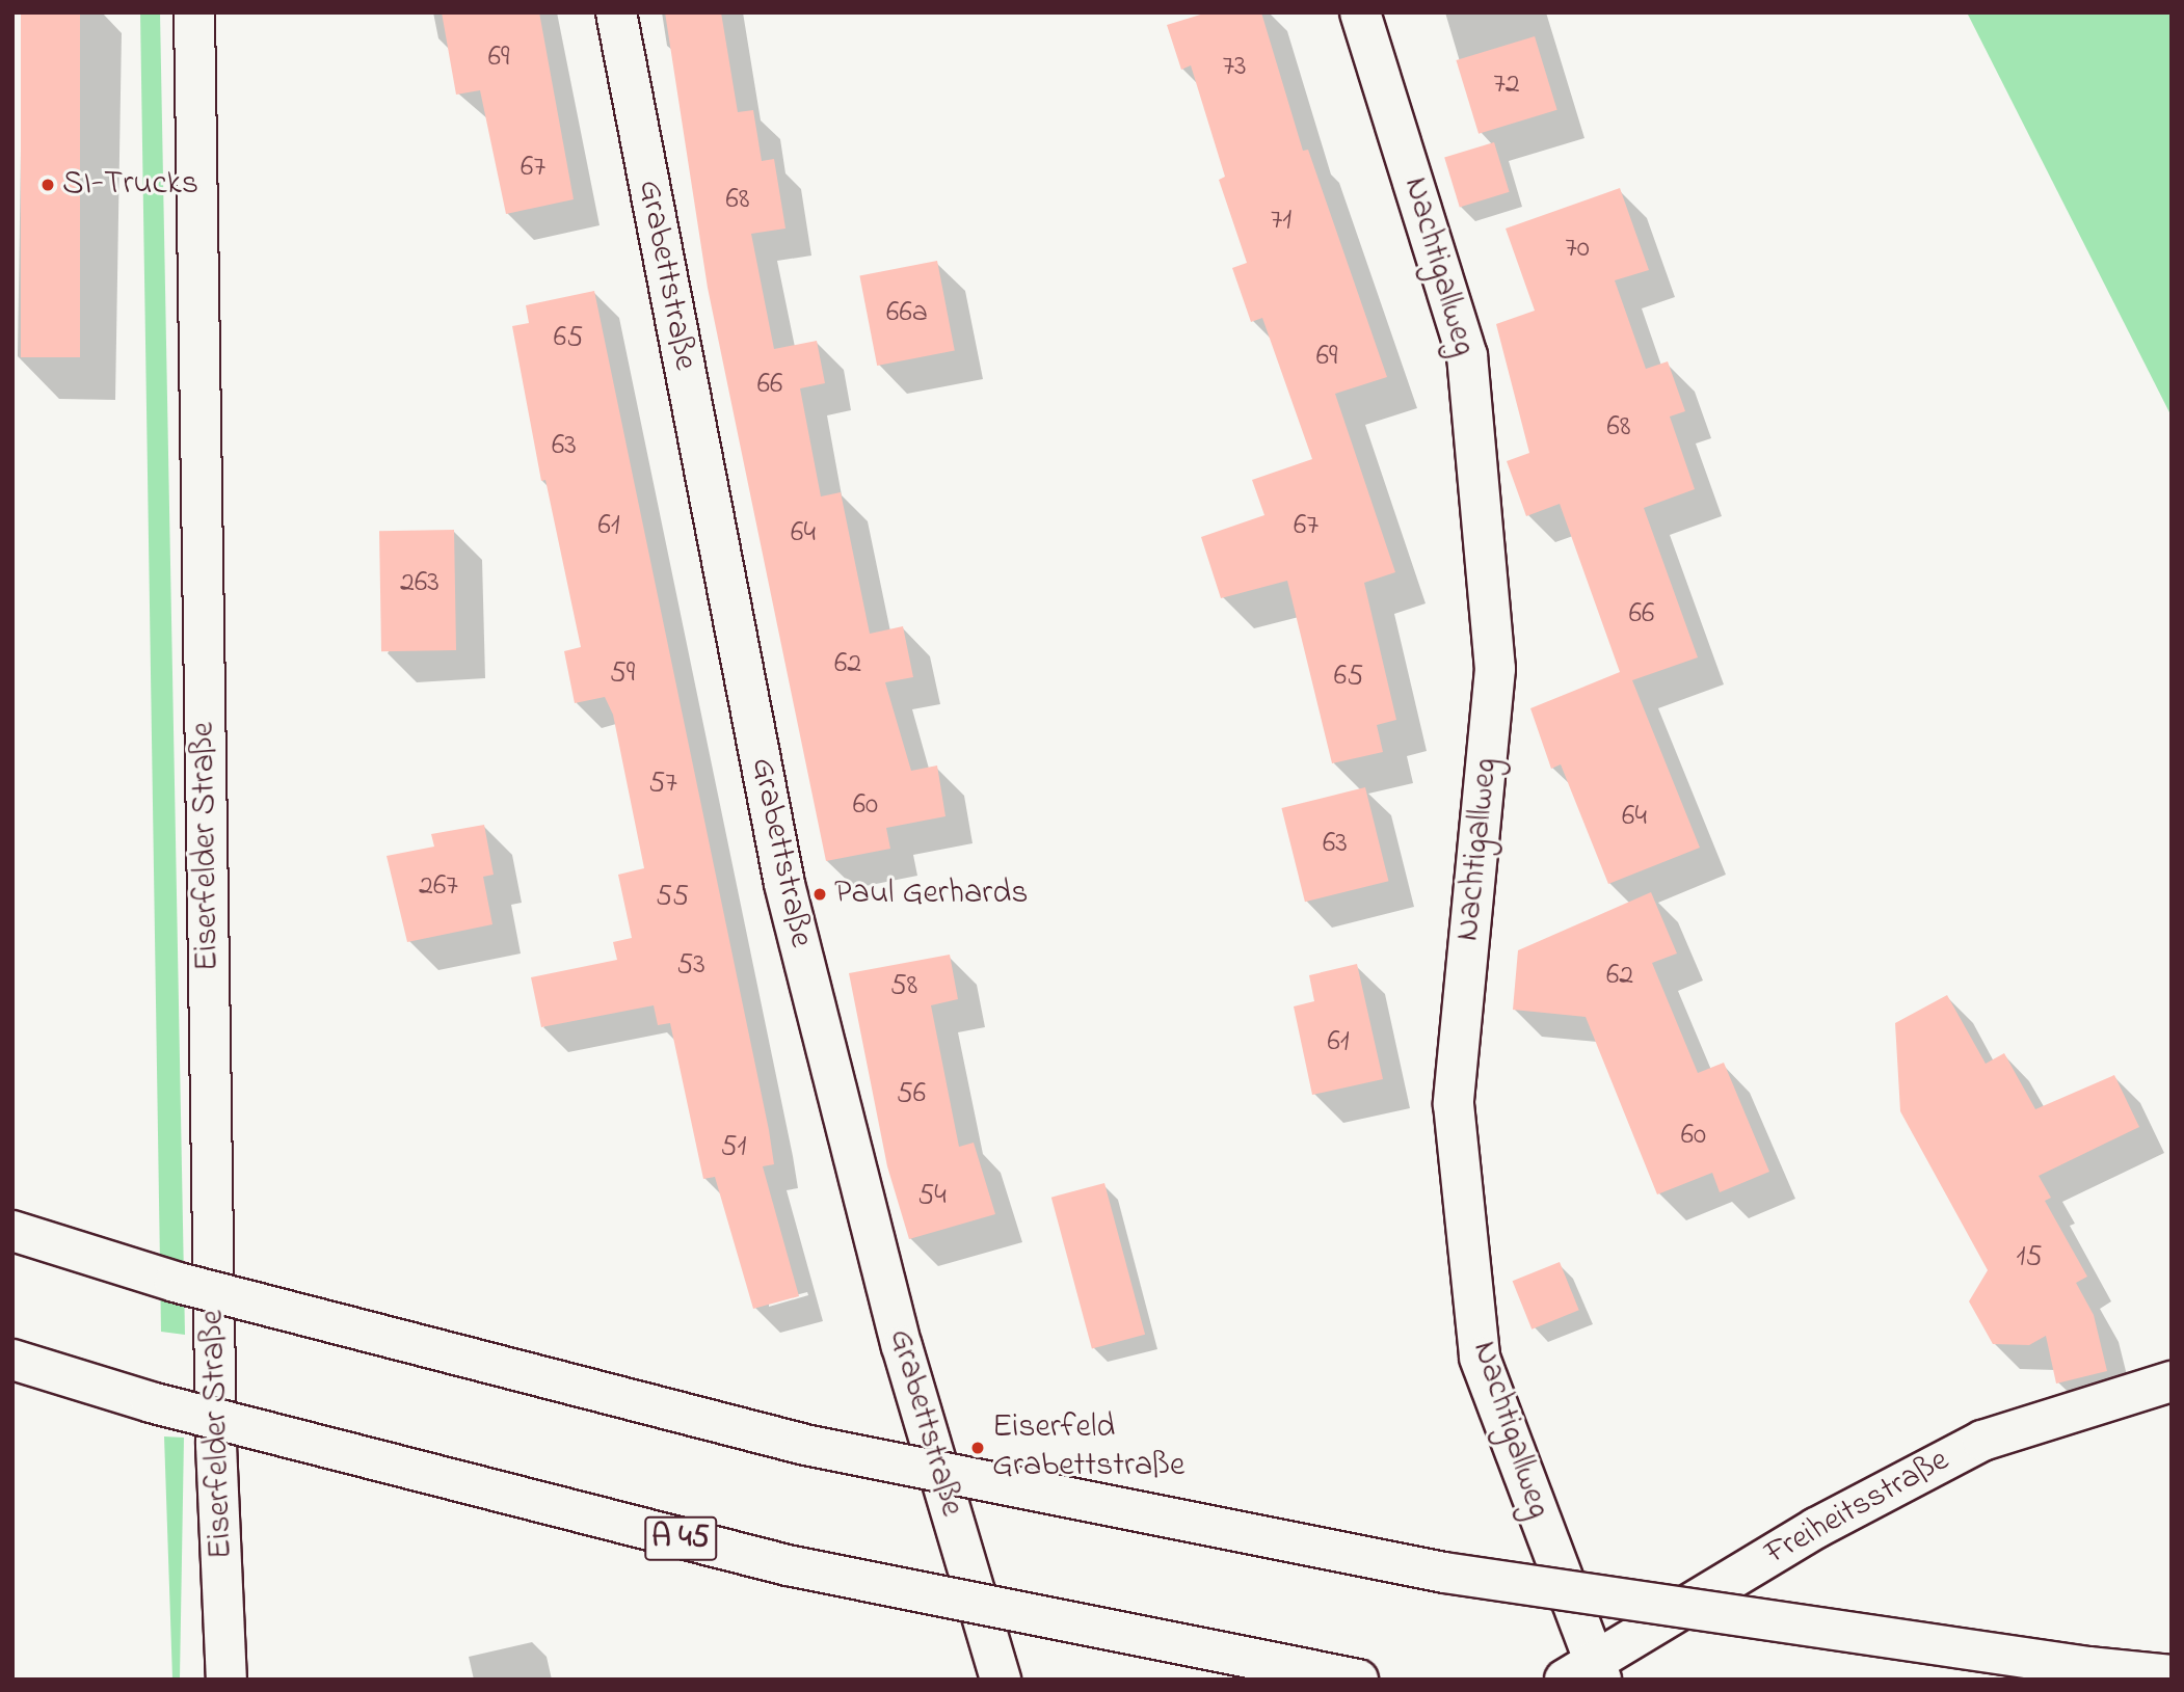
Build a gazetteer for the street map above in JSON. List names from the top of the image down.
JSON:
{
  "streets": {
    "main road": [
      "Nachtigallweg",
      "Grabettstraße",
      "Eiserfelder Straße",
      "Freiheitsstraße",
      "A 45"
    ]
  },
  "crossings": [
    ["Nachtigallweg", "Freiheitsstraße"]
  ],
  "places": ["SI-Trucks", "Paul Gerhards", "Eiserfeld Grabettstraße"],
  "house_numbers": [
    "69",
    "73",
    "72",
    "67",
    "68",
    "71",
    "70",
    "66a",
    "65",
    "69",
    "66",
    "68",
    "63",
    "61",
    "67",
    "64",
    "263",
    "66",
    "62",
    "59",
    "65",
    "57",
    "60",
    "64",
    "63",
    "267",
    "55",
    "53",
    "62",
    "58",
    "61",
    "56",
    "60",
    "51",
    "54",
    "15"
  ]
}
